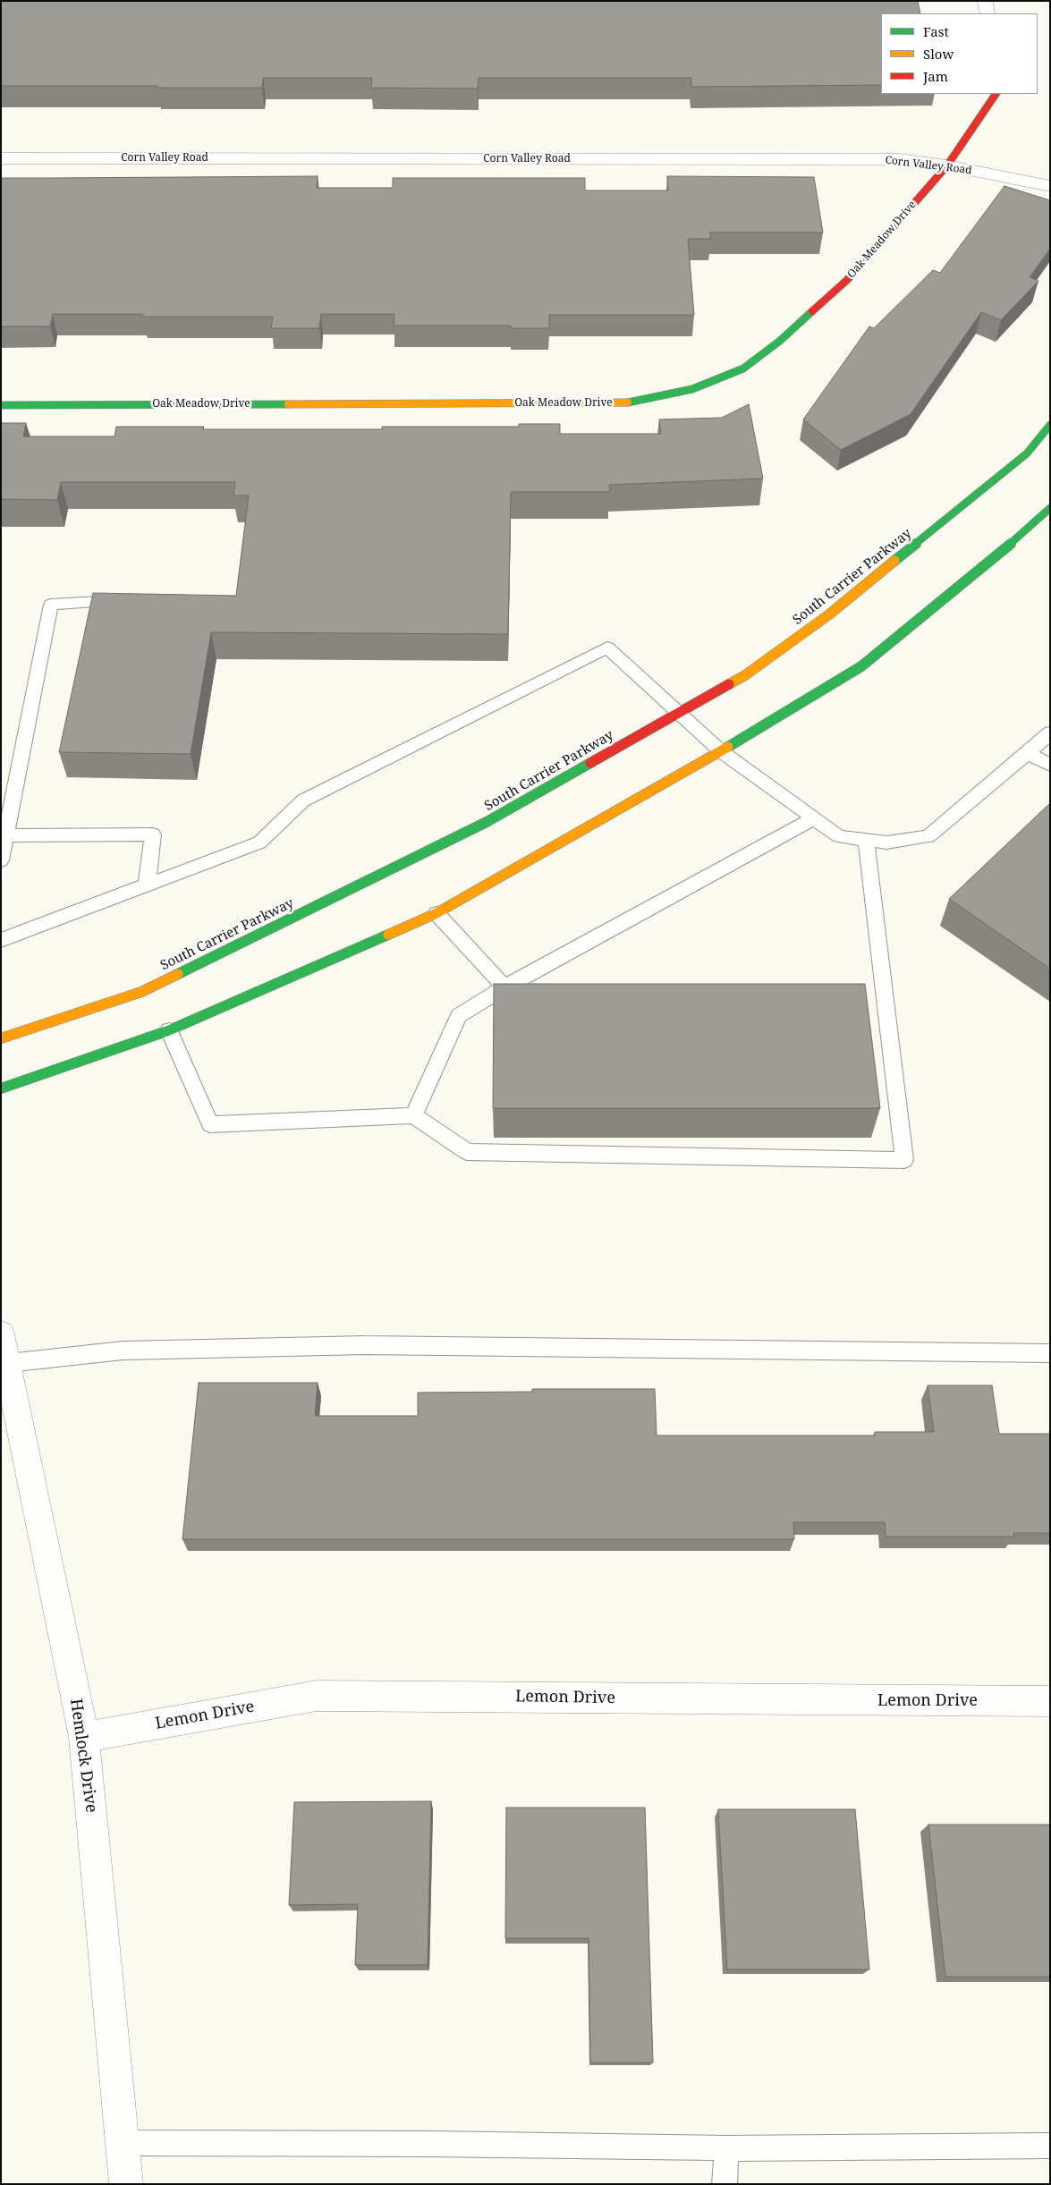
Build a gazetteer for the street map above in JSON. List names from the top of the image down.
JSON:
{
  "streets": {
    "main road": ["Oak Meadow Drive", "South Carrier Parkway"],
    "street": ["Corn Valley Road", "Lemon Drive", "Hemlock Drive"]
  },
  "crossings": [
    ["Corn Valley Road", "Oak Meadow Drive"],
    ["Lemon Drive", "Hemlock Drive"]
  ],
  "legend": ["Fast", "Slow", "Jam"]
}
